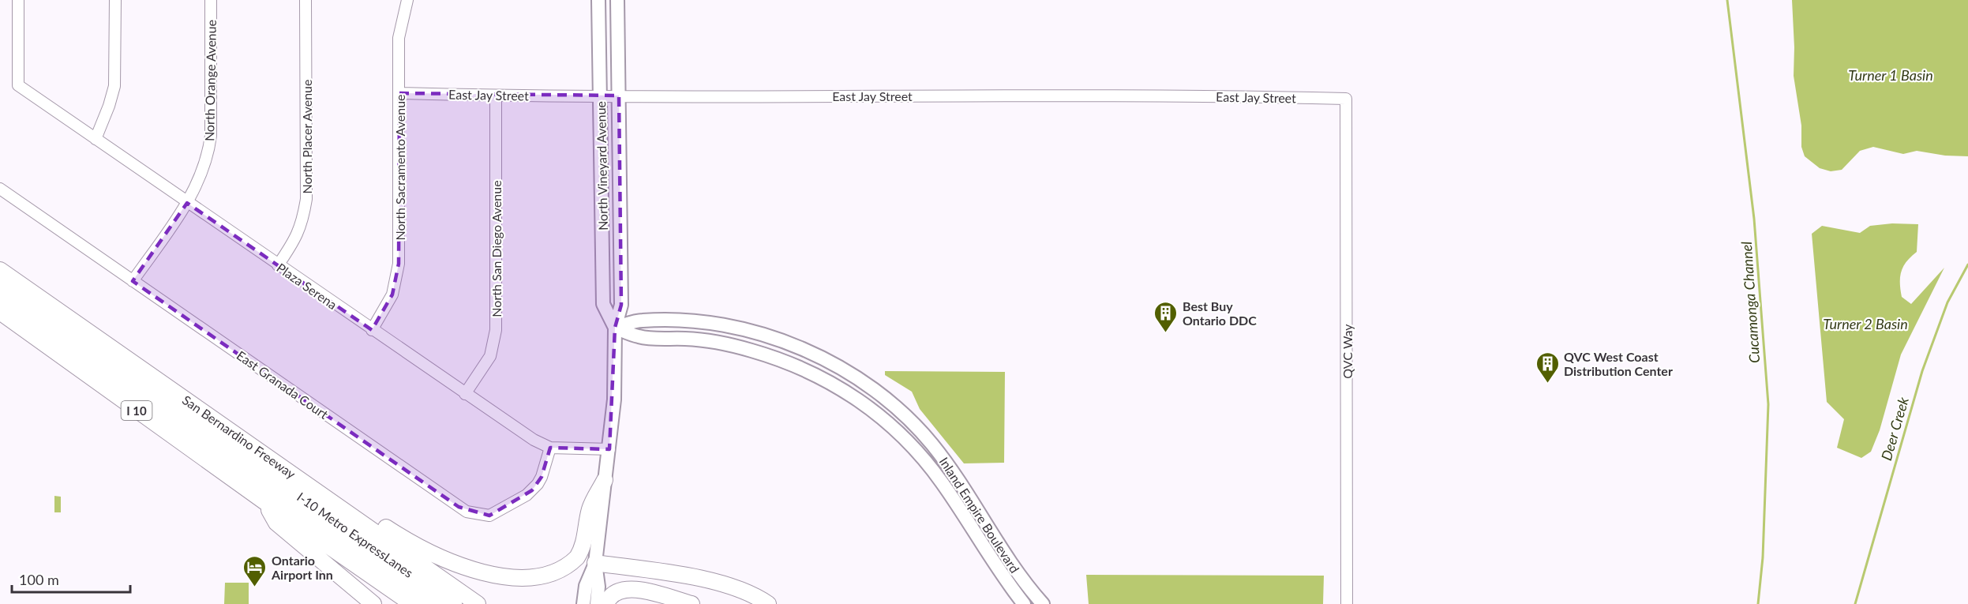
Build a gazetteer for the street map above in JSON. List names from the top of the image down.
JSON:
{
  "streets": {
    "highway": ["I 10", "San Bernardino Freeway", "I-10 Metro ExpressLanes"],
    "main road": ["North Vineyard Avenue", "Inland Empire Boulevard"],
    "street": [
      "North Orange Avenue",
      "East Jay Street",
      "North Placer Avenue",
      "North Sacramento Avenue",
      "North San Diego Avenue",
      "Plaza Serena",
      "QVC Way",
      "East Granada Court"
    ]
  },
  "crossings": [
    ["North Orange Avenue", "Plaza Serena"],
    ["North Orange Avenue", "East Granada Court"],
    ["East Jay Street", "North Vineyard Avenue"],
    ["East Jay Street", "North Sacramento Avenue"],
    ["East Jay Street", "North San Diego Avenue"],
    ["East Jay Street", "QVC Way"],
    ["North Placer Avenue", "Plaza Serena"],
    ["North Vineyard Avenue", "Plaza Serena"],
    ["North Vineyard Avenue", "Inland Empire Boulevard"],
    ["North Sacramento Avenue", "Plaza Serena"],
    ["North San Diego Avenue", "Plaza Serena"],
    ["Plaza Serena", "East Granada Court"]
  ],
  "water": [
    "Turner 1 Basin",
    "Cucamonga Channel",
    "Turner 2 Basin",
    "Deer Creek"
  ],
  "places": {
    "building": ["Best Buy Ontario DDC", "QVC West Coast Distribution Center"],
    "hotel": ["Ontario Airport Inn"]
  },
  "scale_bar": "100 m"
}
